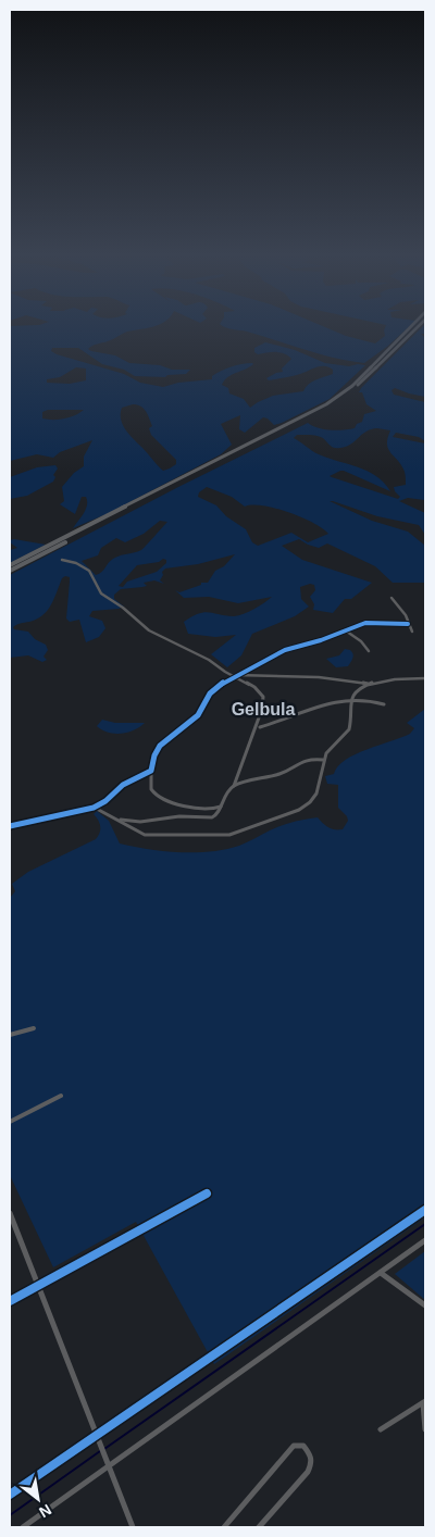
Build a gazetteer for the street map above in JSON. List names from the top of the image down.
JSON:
{
  "districts": ["Gelbula"],
  "north": "bottom right"
}
